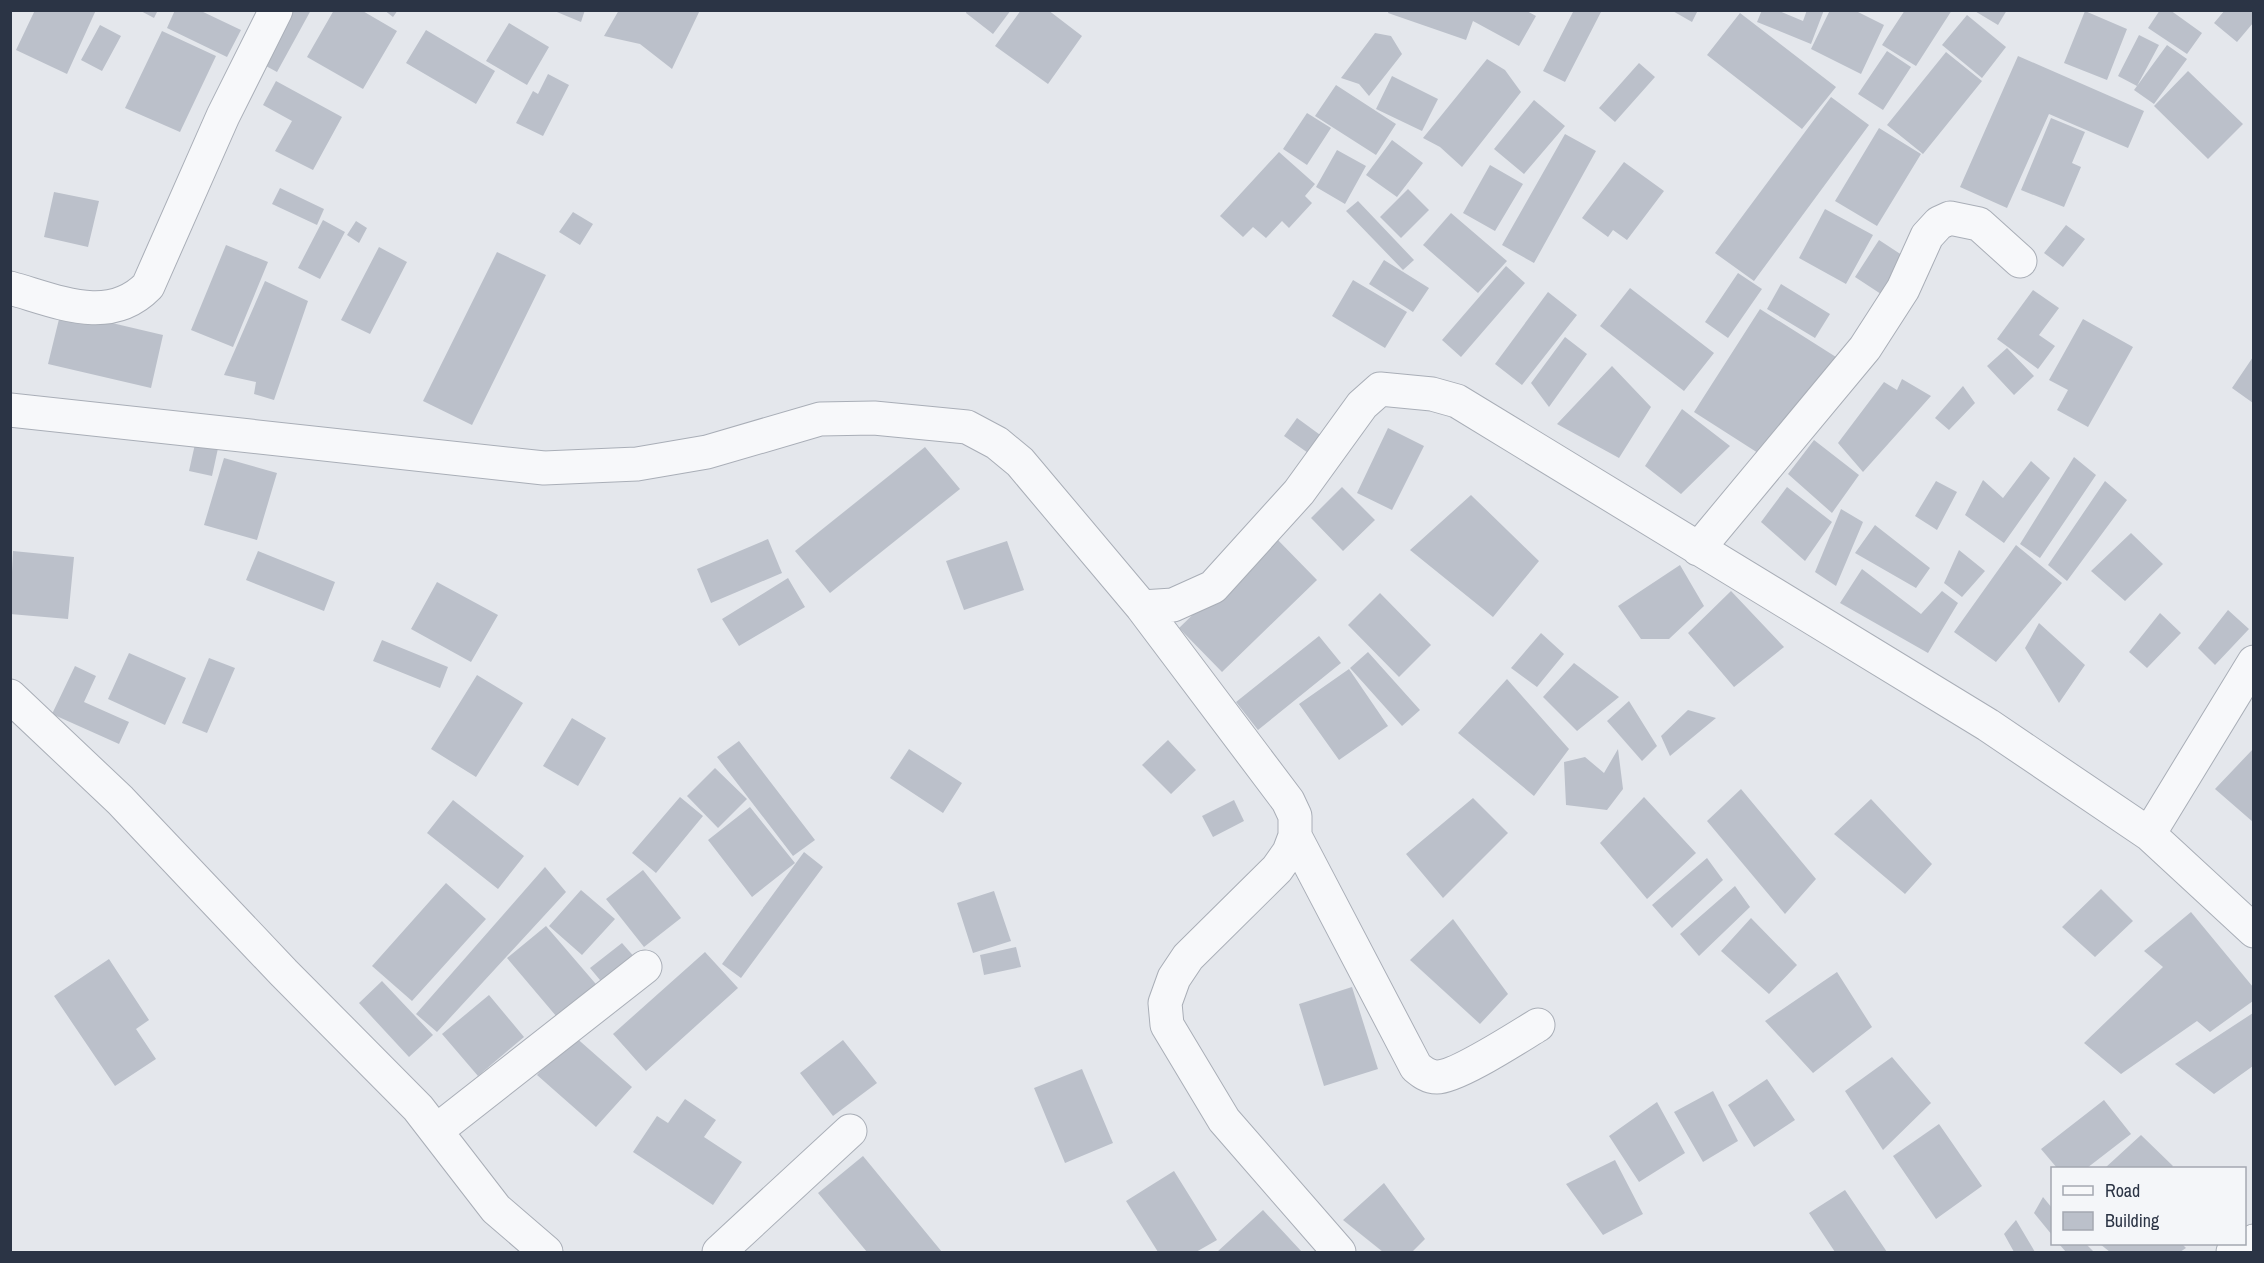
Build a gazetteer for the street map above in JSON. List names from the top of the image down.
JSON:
{
  "legend": ["Road", "Building"]
}
